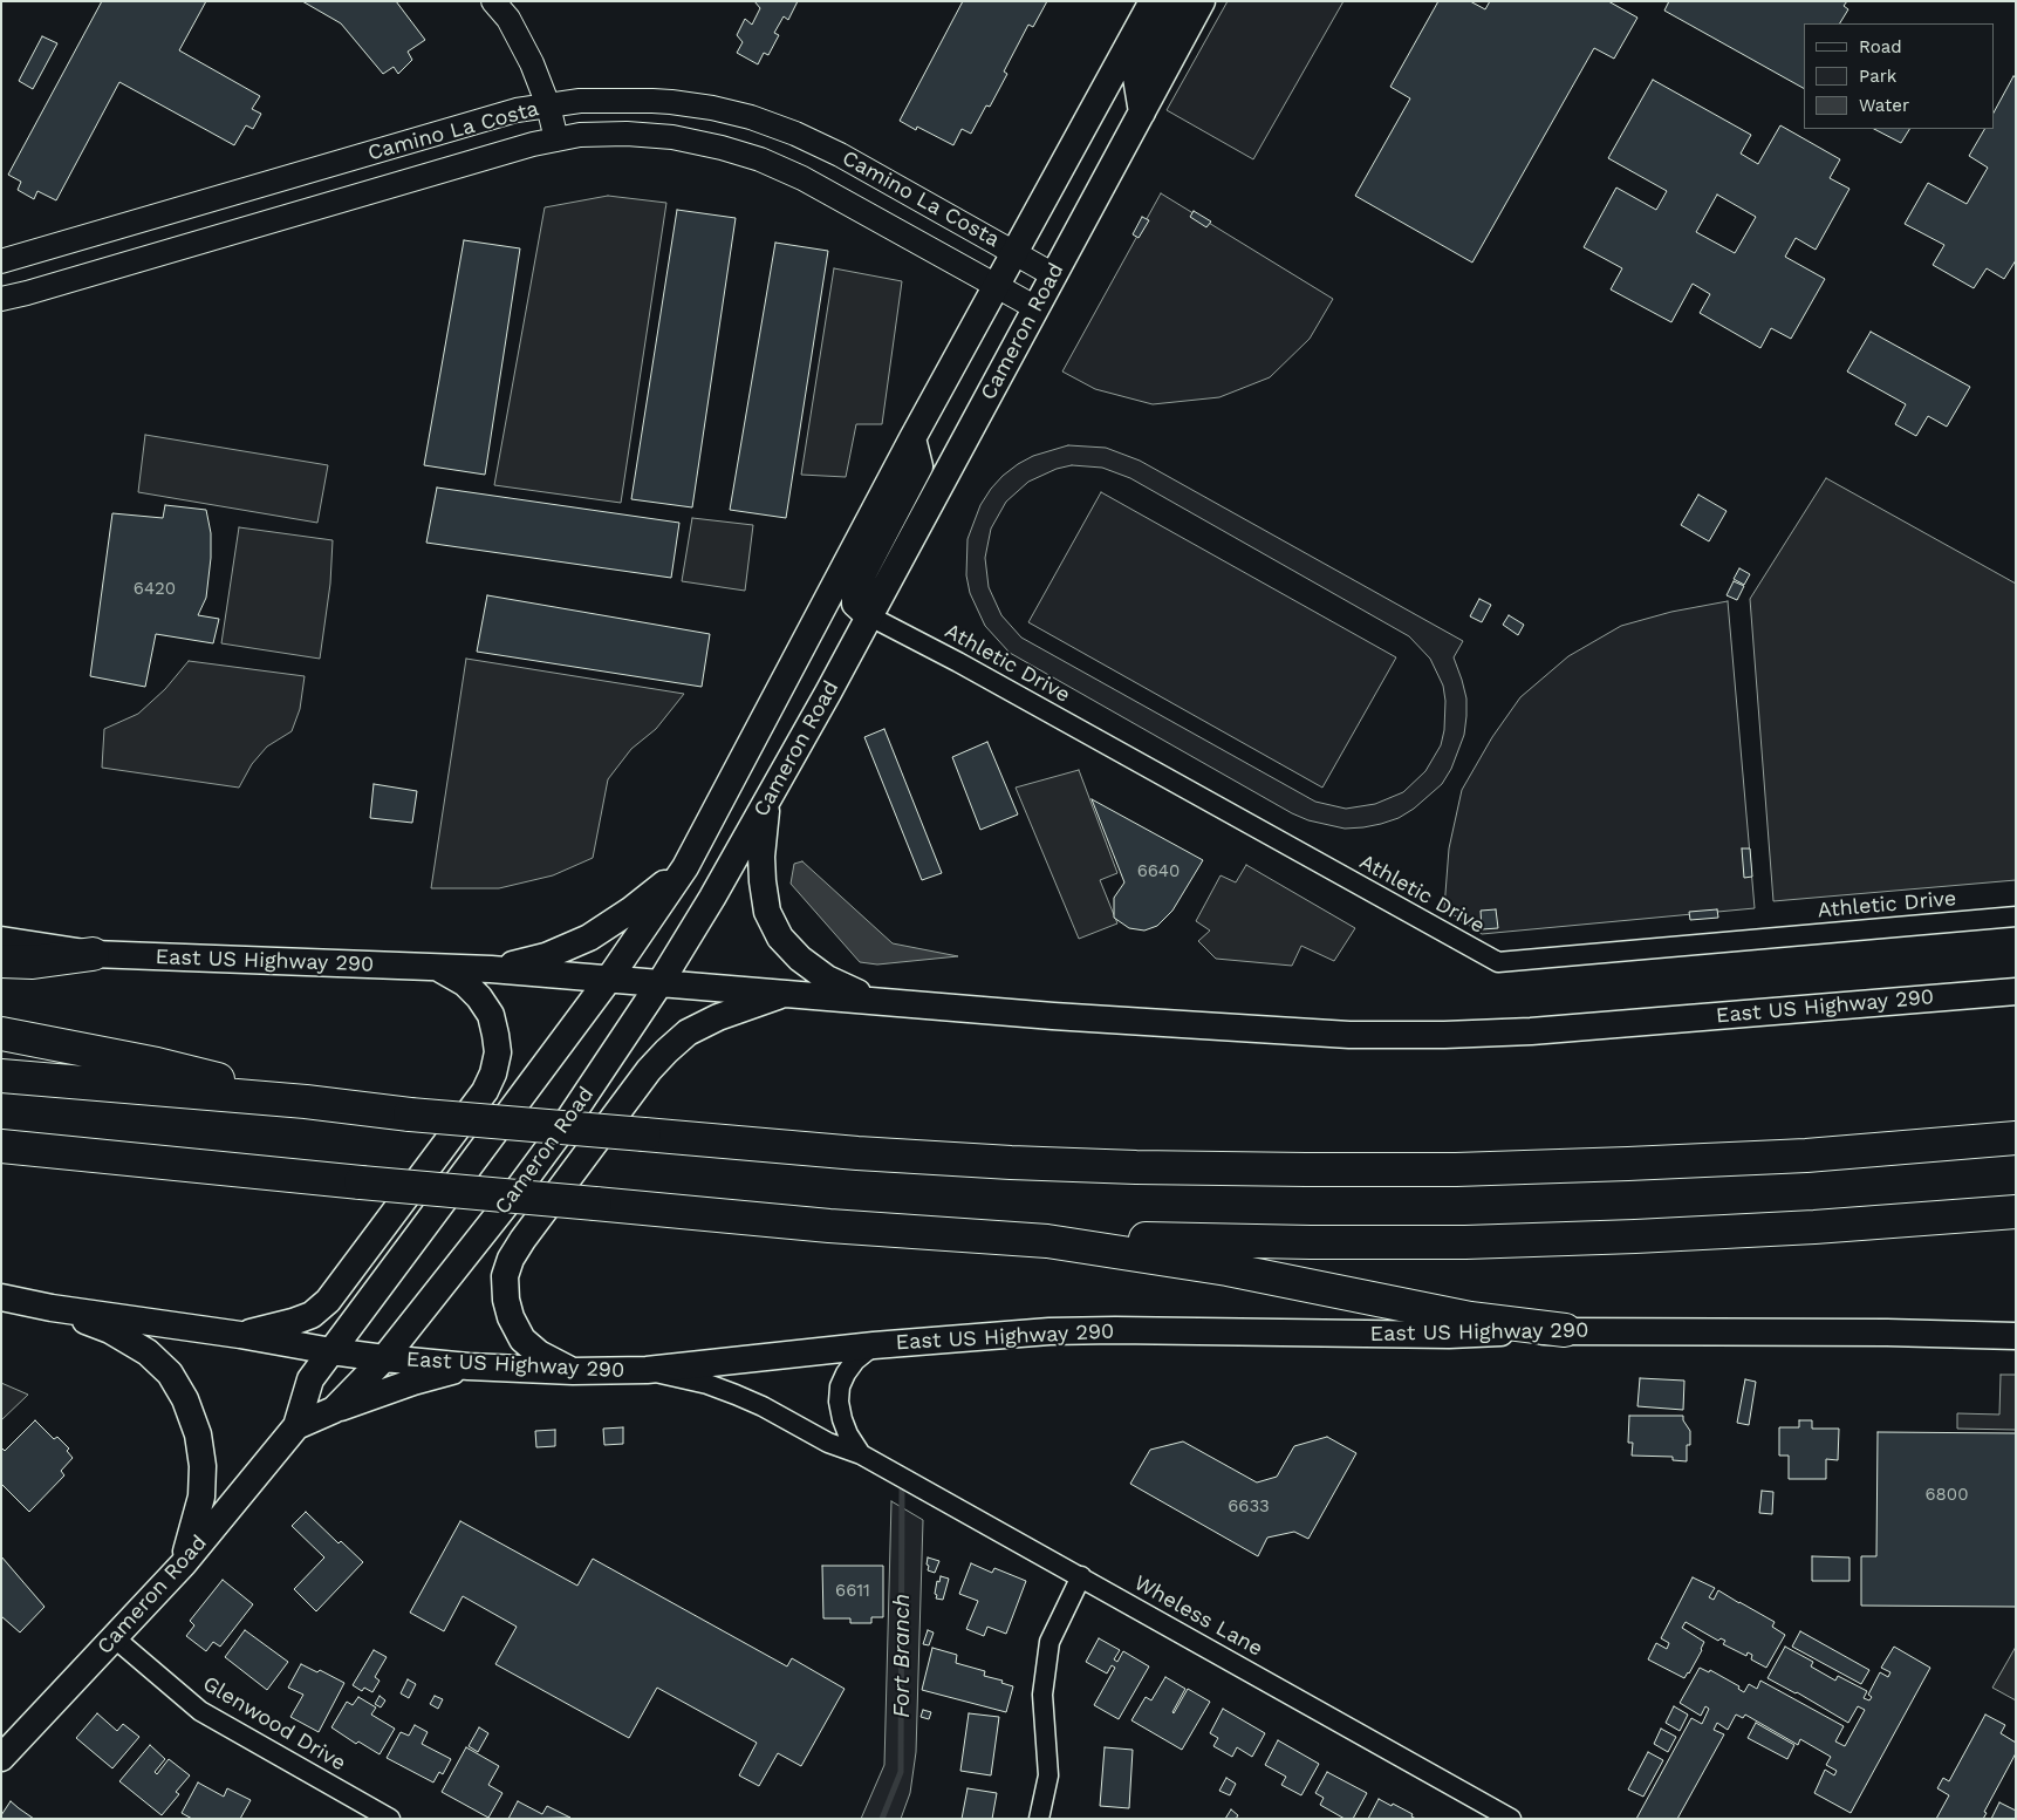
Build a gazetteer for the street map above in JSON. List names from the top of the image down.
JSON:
{
  "streets": {
    "main road": ["Cameron Road", "East US Highway 290"],
    "street": [
      "Camino La Costa",
      "Athletic Drive",
      "Wheless Lane",
      "Glenwood Drive"
    ]
  },
  "crossings": [
    ["Camino La Costa", "Cameron Road"],
    ["Cameron Road", "Athletic Drive"],
    ["Cameron Road", "East US Highway 290"],
    ["Cameron Road", "Glenwood Drive"],
    ["East US Highway 290", "Wheless Lane"]
  ],
  "water": ["Fort Branch"],
  "house_numbers": [
    "6420",
    "6640",
    "6800",
    "6633",
    "6611"
  ],
  "legend": ["Road", "Park", "Water"]
}
